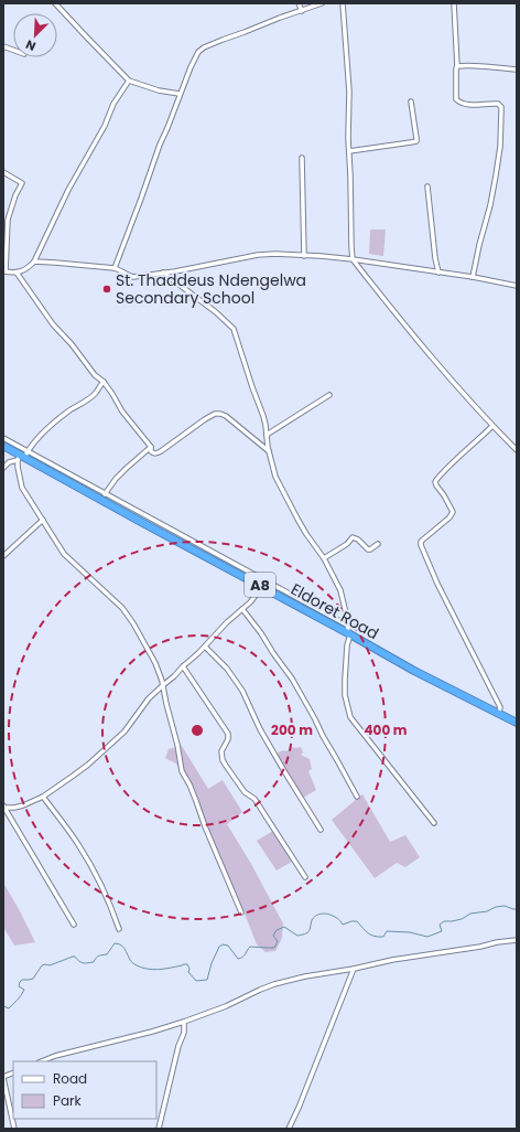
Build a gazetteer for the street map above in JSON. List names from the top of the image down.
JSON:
{
  "streets": {
    "highway": ["A8", "Eldoret Road"]
  },
  "places": ["St. Thaddeus Ndengelwa Secondary School"],
  "legend": ["Road", "Park"],
  "north": "bottom left",
  "rings": ["200 m", "400 m"]
}
